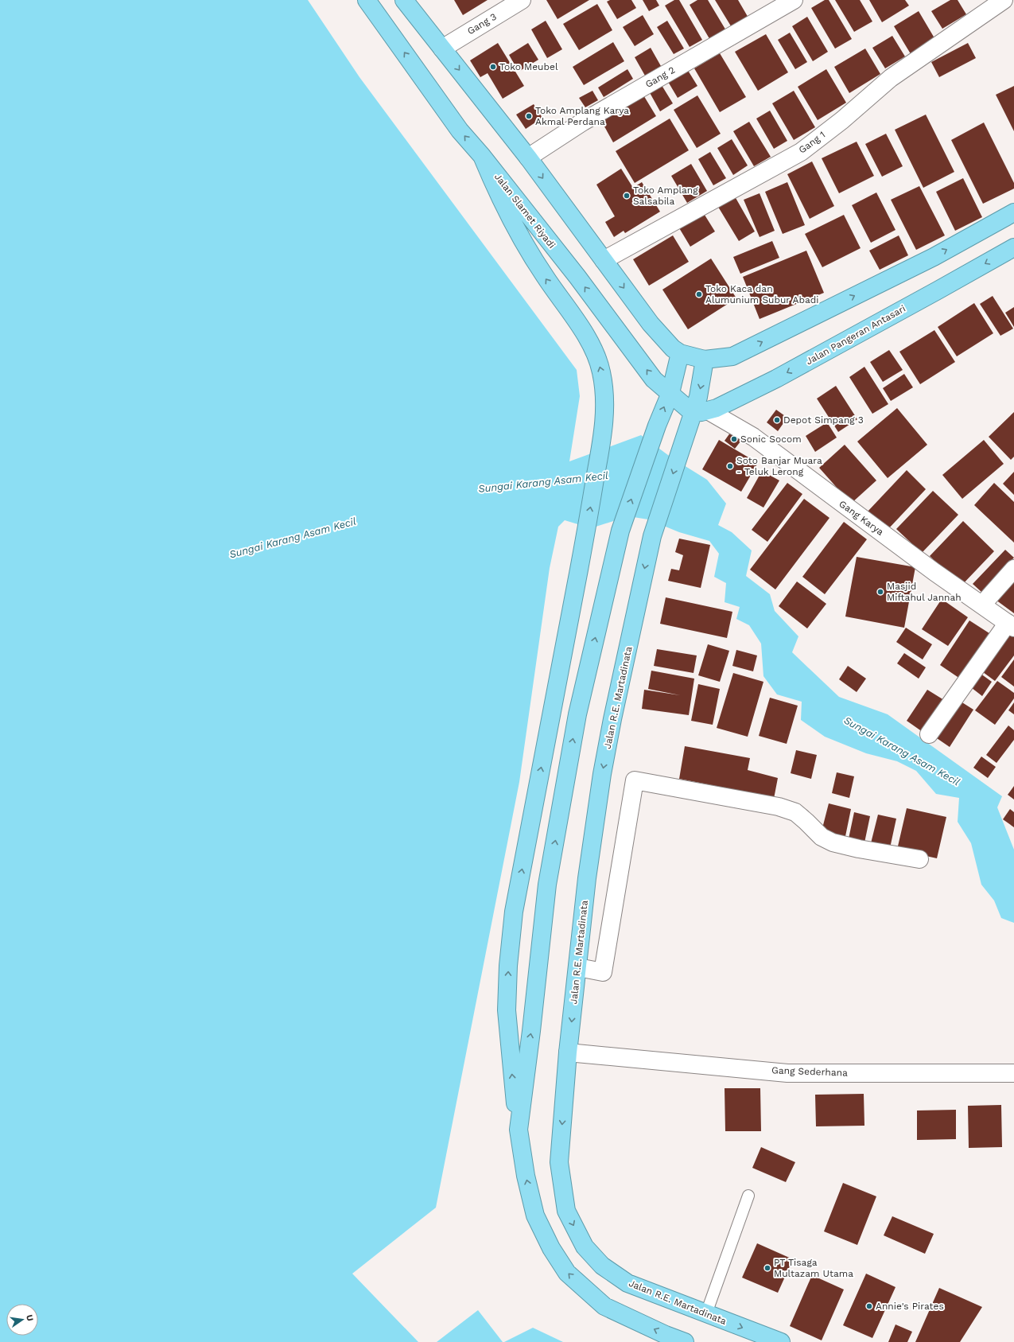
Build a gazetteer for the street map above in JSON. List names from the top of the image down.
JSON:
{
  "streets": {
    "highway": ["Jalan Slamet Riyadi", "Jalan Pangeran Antasari", "Jalan R.E. Martadinata"],
    "street": [
      "Gang 3",
      "Gang 2",
      "Gang 1",
      "Gang Karya",
      "Gang Sederhana"
    ]
  },
  "crossings": [
    ["Jalan Slamet Riyadi", "Jalan Pangeran Antasari"],
    ["Jalan Slamet Riyadi", "Gang Karya"],
    ["Jalan Slamet Riyadi", "Jalan R.E. Martadinata"],
    ["Jalan Pangeran Antasari", "Gang Karya"],
    ["Jalan Pangeran Antasari", "Jalan R.E. Martadinata"],
    ["Gang Karya", "Jalan R.E. Martadinata"],
    ["Jalan R.E. Martadinata", "Gang Sederhana"]
  ],
  "water": ["Sungai Karang Asam Kecil"],
  "places": [
    "Toko Meubel",
    "Toko Amplang Karya Akmal Perdana",
    "Toko Amplang Salsabila",
    "Toko Kaca dan Alumunium Subur Abadi",
    "Depot Simpang 3",
    "Sonic Socom",
    "Soto Banjar Muara - Teluk Lerong",
    "Masjid Miftahul Jannah",
    "PT Tisaga Multazam Utama",
    "Annie's Pirates"
  ],
  "north": "right"
}
